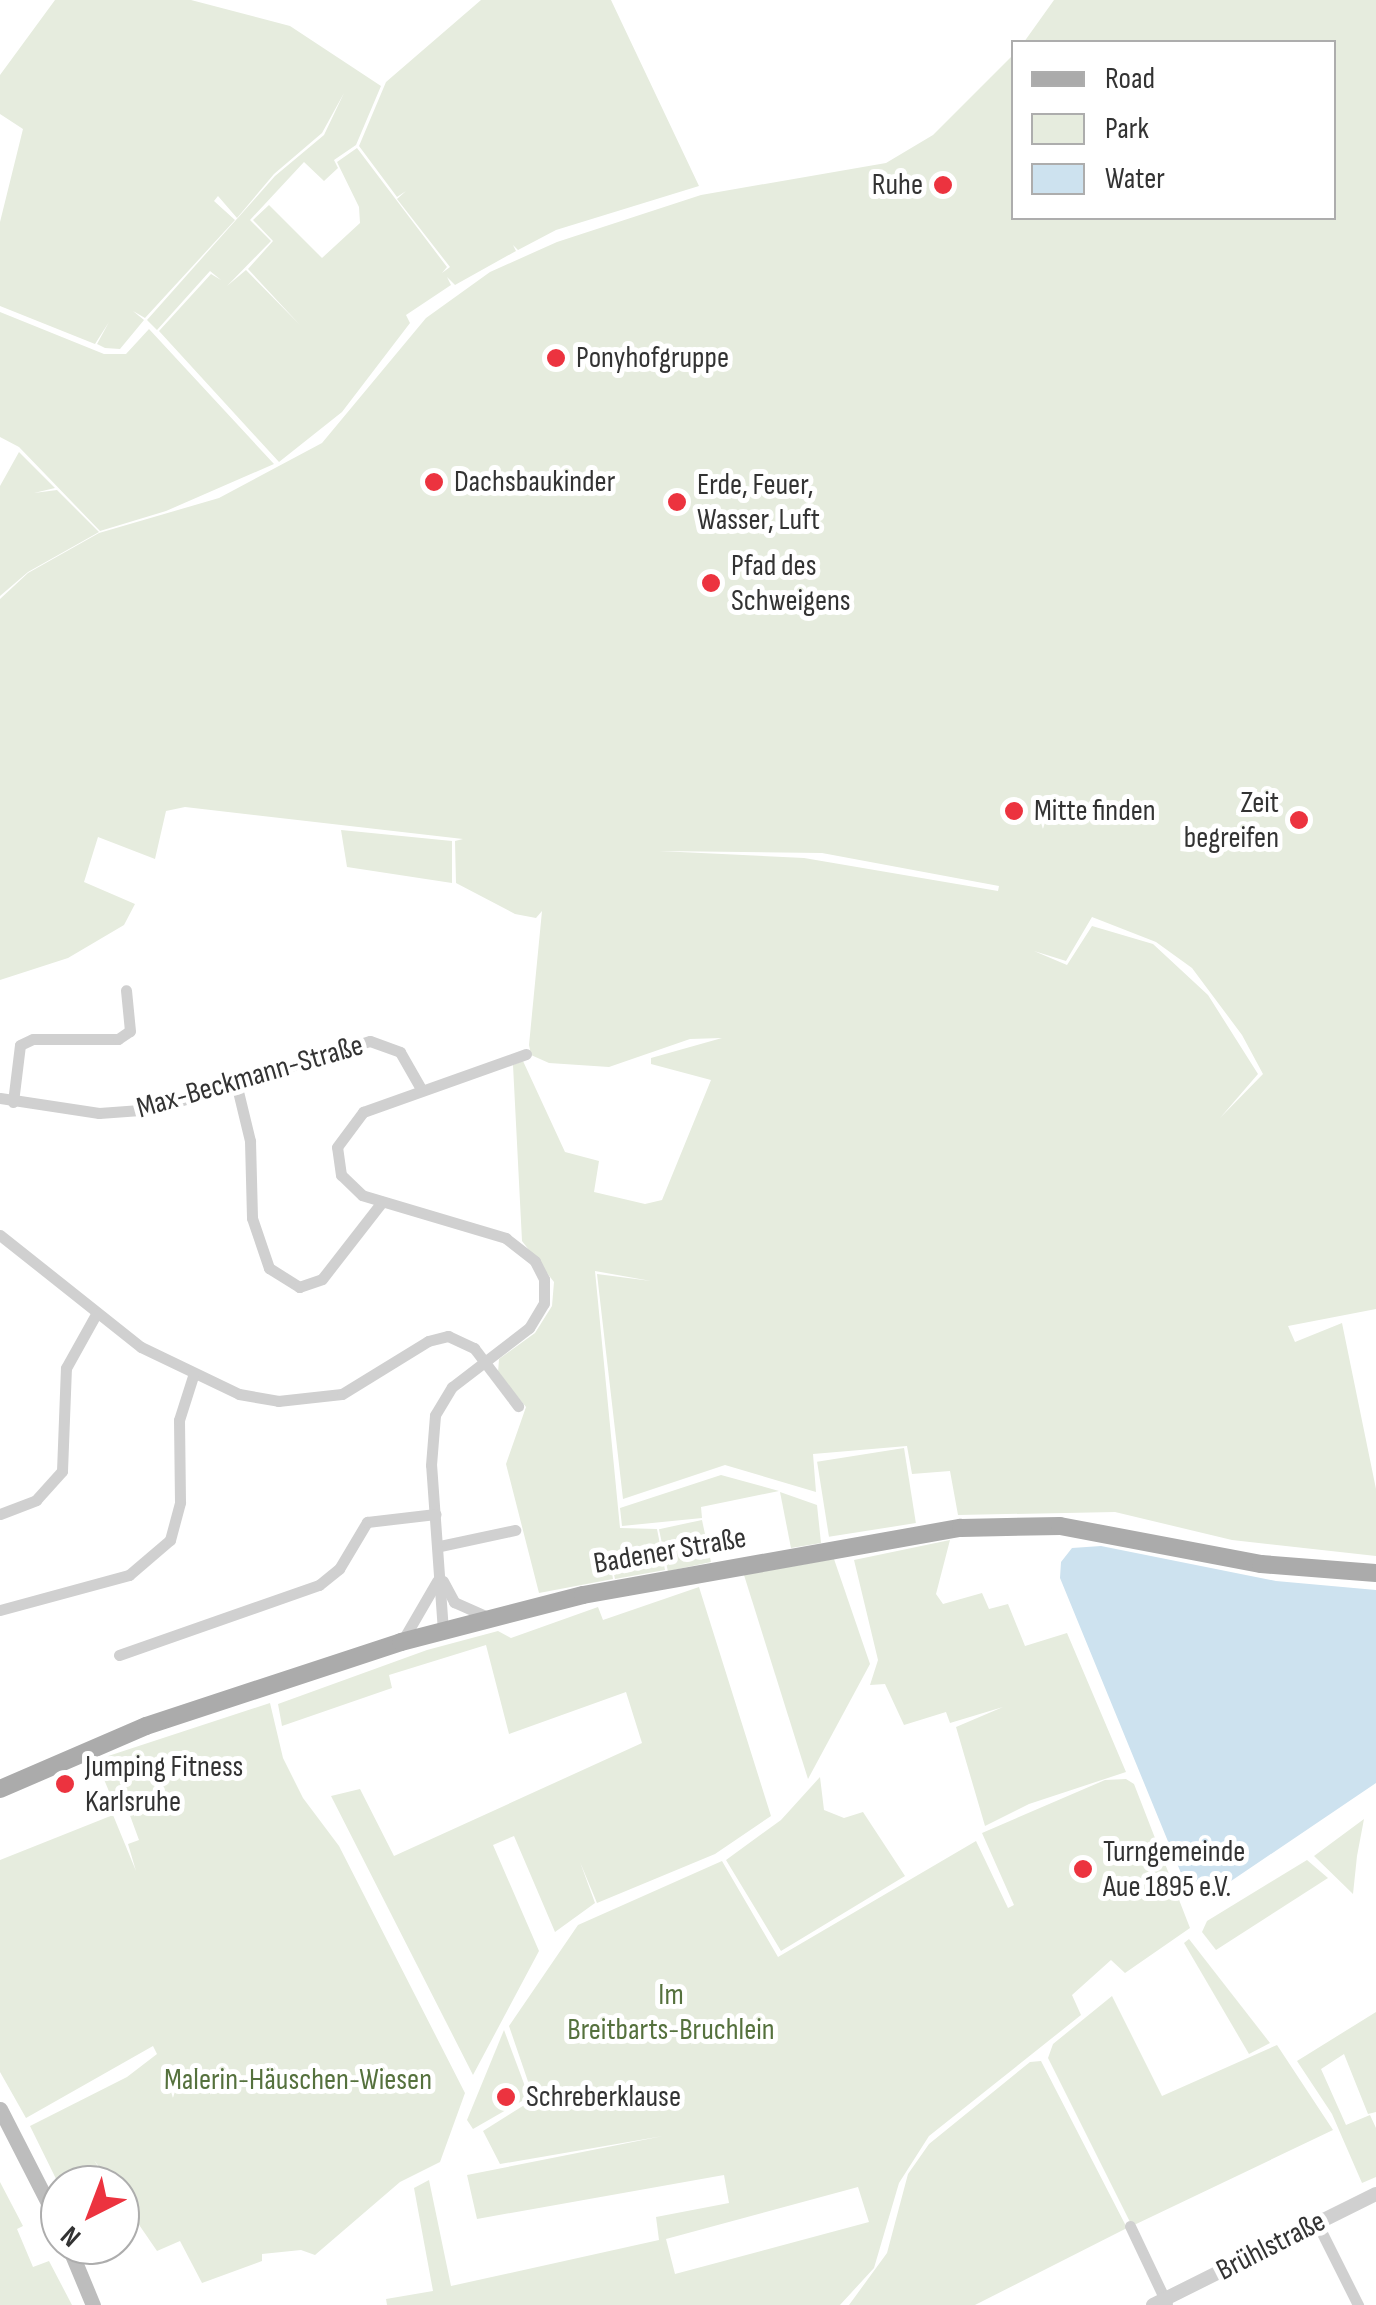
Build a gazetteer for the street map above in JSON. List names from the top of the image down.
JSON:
{
  "streets": {
    "main road": ["Badener Straße"],
    "street": ["Max-Beckmann-Straße", "Brühlstraße"]
  },
  "parks": ["Im Breitbarts-Bruchlein", "Malerin-Häuschen-Wiesen"],
  "places": [
    "Ruhe",
    "Ponyhofgruppe",
    "Dachsbaukinder",
    "Erde, Feuer, Wasser, Luft",
    "Pfad des Schweigens",
    "Mitte finden",
    "Zeit begreifen",
    "Jumping Fitness Karlsruhe",
    "Turngemeinde Aue 1895 e.V.",
    "Schreberklause"
  ],
  "legend": ["Road", "Park", "Water"],
  "north": "bottom left"
}
